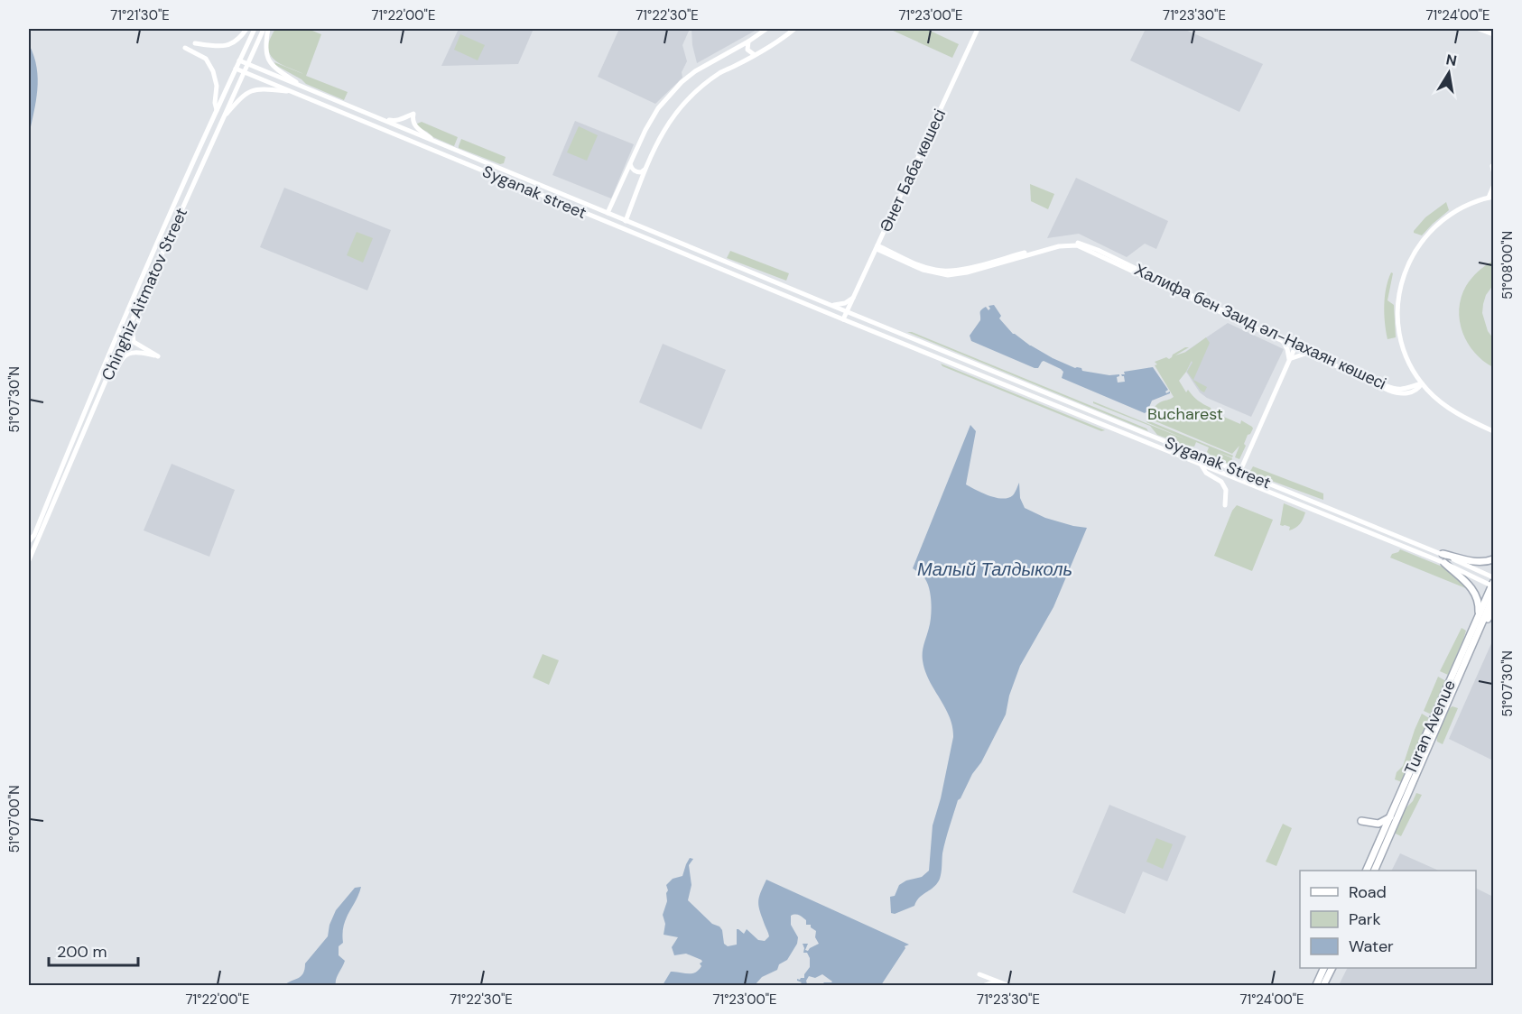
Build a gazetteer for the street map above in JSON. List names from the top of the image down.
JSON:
{
  "streets": {
    "main road": ["Turan Avenue"],
    "street": [
      "Әнет Баба көшесі",
      "Syganak street",
      "Chinghiz Aitmatov Street",
      "Халифа бен Заид әл-Нахаян көшесі",
      "Syganak Street"
    ]
  },
  "crossings": [
    ["Әнет Баба көшесі", "Халифа бен Заид әл-Нахаян көшесі"],
    ["Әнет Баба көшесі", "Syganak Street"],
    ["Syganak street", "Chinghiz Aitmatov Street"],
    ["Syganak street", "Syganak Street"],
    ["Syganak Street", "Turan Avenue"]
  ],
  "water": ["Малый Талдыколь"],
  "parks": ["Bucharest"],
  "legend": ["Road", "Park", "Water"],
  "scale_bar": "200 m",
  "north": "top",
  "coordinates": [
    "71°21'30\"E",
    "71°22'00\"E",
    "71°22'30\"E",
    "71°23'00\"E",
    "71°23'30\"E",
    "71°24'00\"E",
    "51°08'00\"N",
    "51°07'30\"N",
    "51°07'00\"N"
  ]
}
